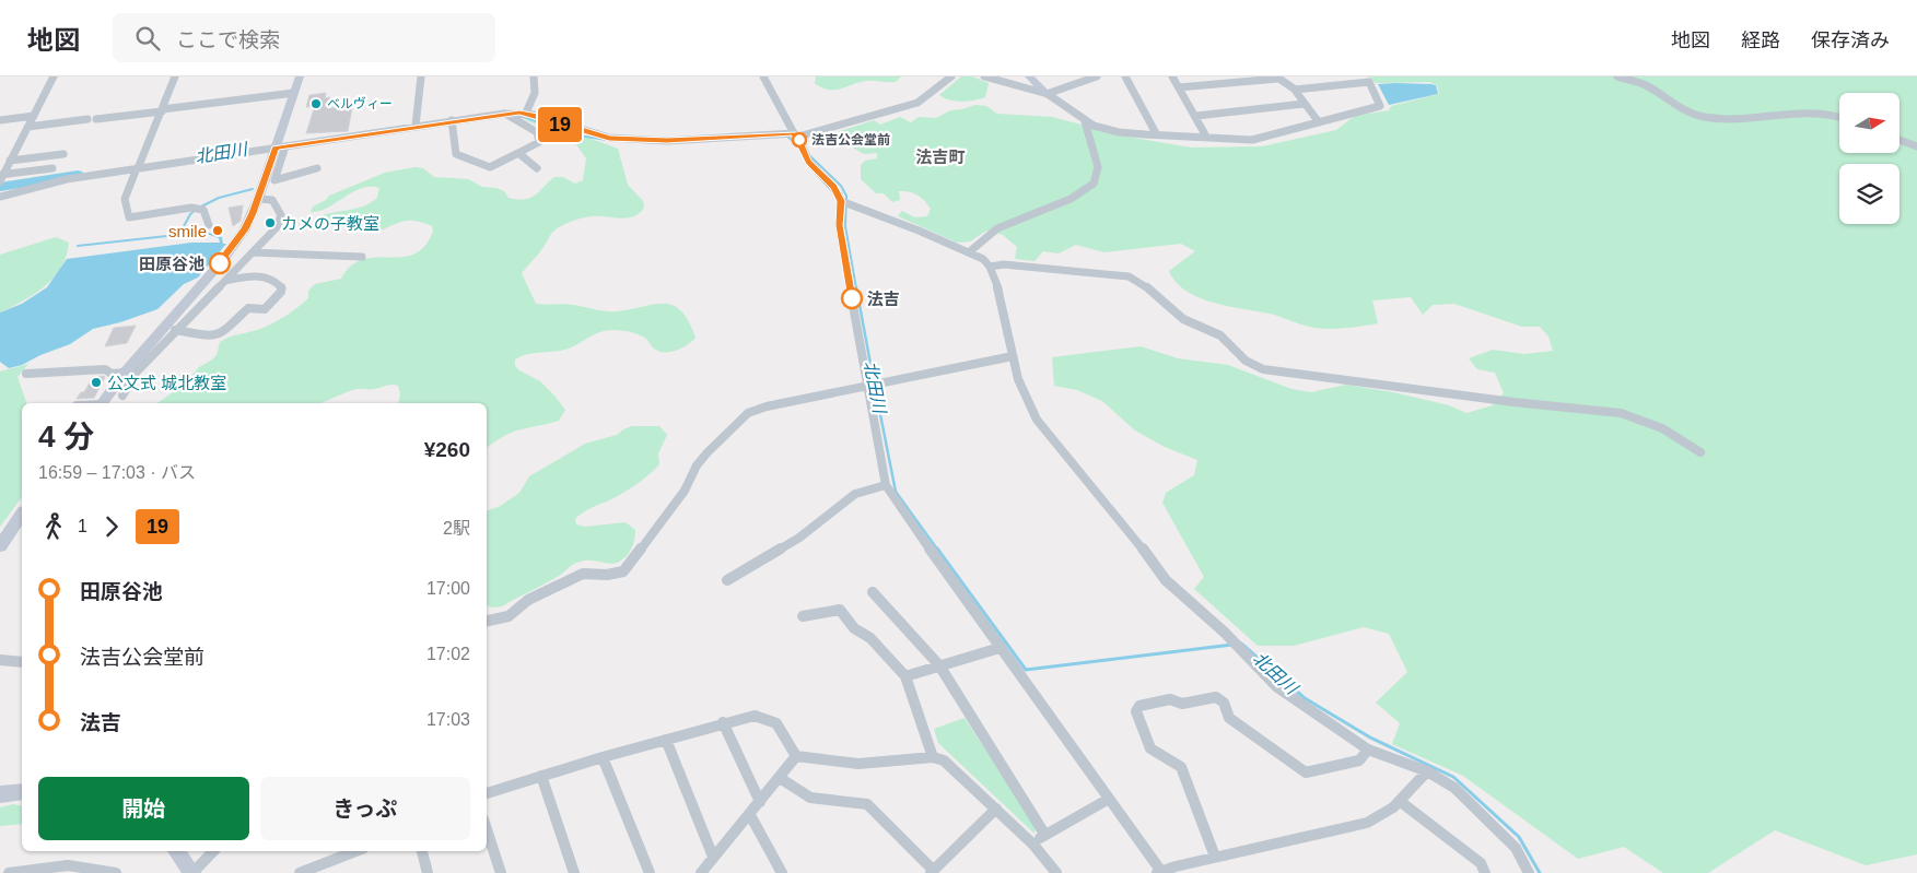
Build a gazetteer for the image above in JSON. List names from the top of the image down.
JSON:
{
  "districts": ["法吉町"],
  "water": ["北田川"],
  "places": [
    "ベルヴィー",
    "法吉公会堂前",
    "カメの子教室",
    "smile",
    "田原谷池",
    "法吉",
    "公文式 城北教室"
  ],
  "lines": ["bus line 19"],
  "north": "right",
  "page": {
    "header": "地図",
    "search": "ここで検索",
    "nav": ["地図", "経路", "保存済み"],
    "on_map": "19",
    "heading": ["4 分", "16:59 – 17:03 · バス", "¥260"],
    "legs": ["1", "19", "2駅"],
    "list": [
      {
        "name": "田原谷池",
        "value": "17:00"
      },
      {
        "name": "法吉公会堂前",
        "value": "17:02"
      },
      {
        "name": "法吉",
        "value": "17:03"
      }
    ],
    "buttons": ["開始", "きっぷ"]
  }
}
